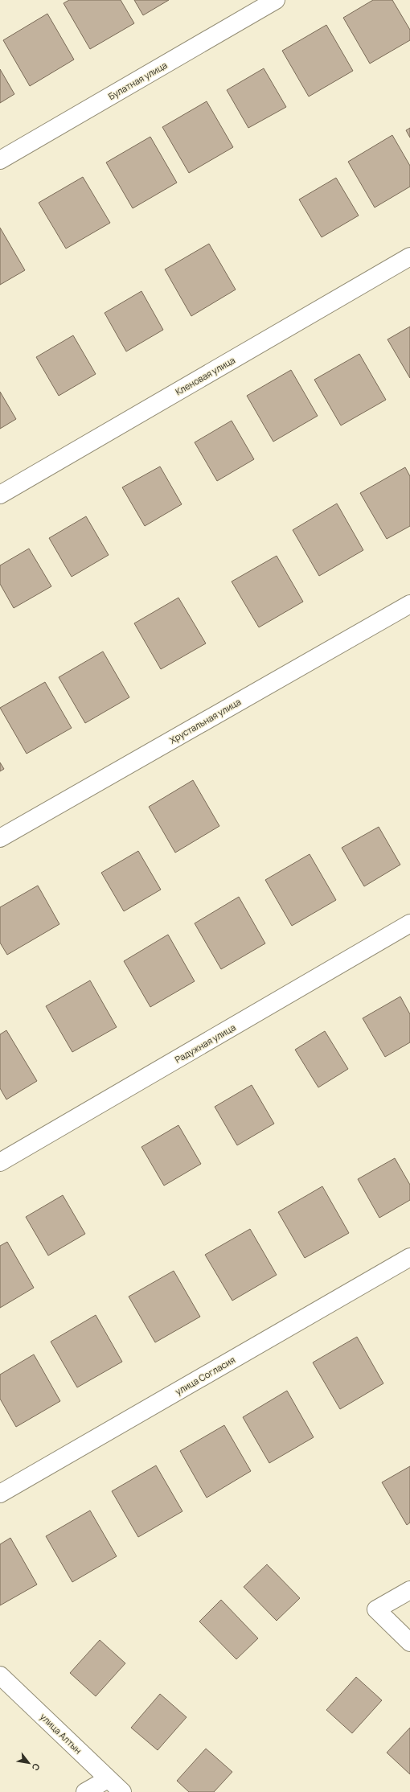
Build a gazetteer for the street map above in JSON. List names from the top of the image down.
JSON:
{
  "streets": {
    "street": [
      "Булатная улица",
      "Кленовая улица",
      "Хрустальная улица",
      "Радужная улица",
      "улица Согласия",
      "улица Алтын"
    ]
  },
  "north": "bottom right"
}
